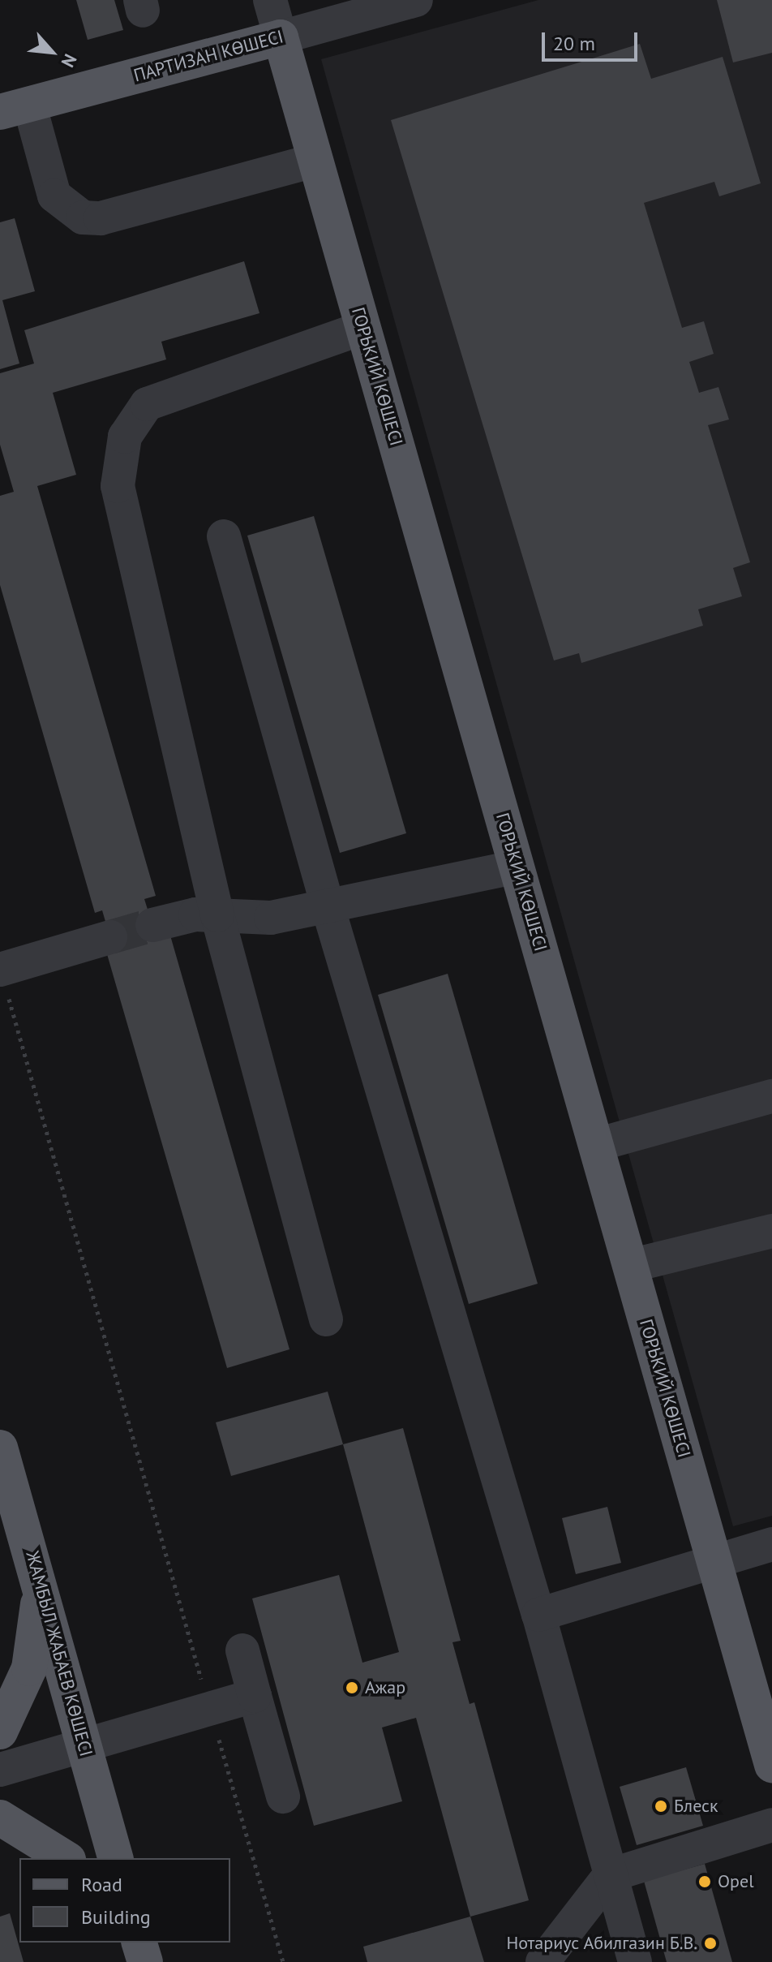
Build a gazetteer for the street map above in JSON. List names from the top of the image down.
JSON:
{
  "streets": {
    "main road": ["ПАРТИЗАН КӨШЕСІ", "ГОРЬКИЙ КӨШЕСІ", "ЖАМБЫЛ ЖАБАЕВ КӨШЕСІ"]
  },
  "crossings": [
    ["ПАРТИЗАН КӨШЕСІ", "ГОРЬКИЙ КӨШЕСІ"]
  ],
  "places": [
    "Ажар",
    "Блеск",
    "Opel",
    "Нотариус Абилгазин Б.В."
  ],
  "legend": ["Road", "Building"],
  "scale_bar": "20 m",
  "north": "bottom right"
}
